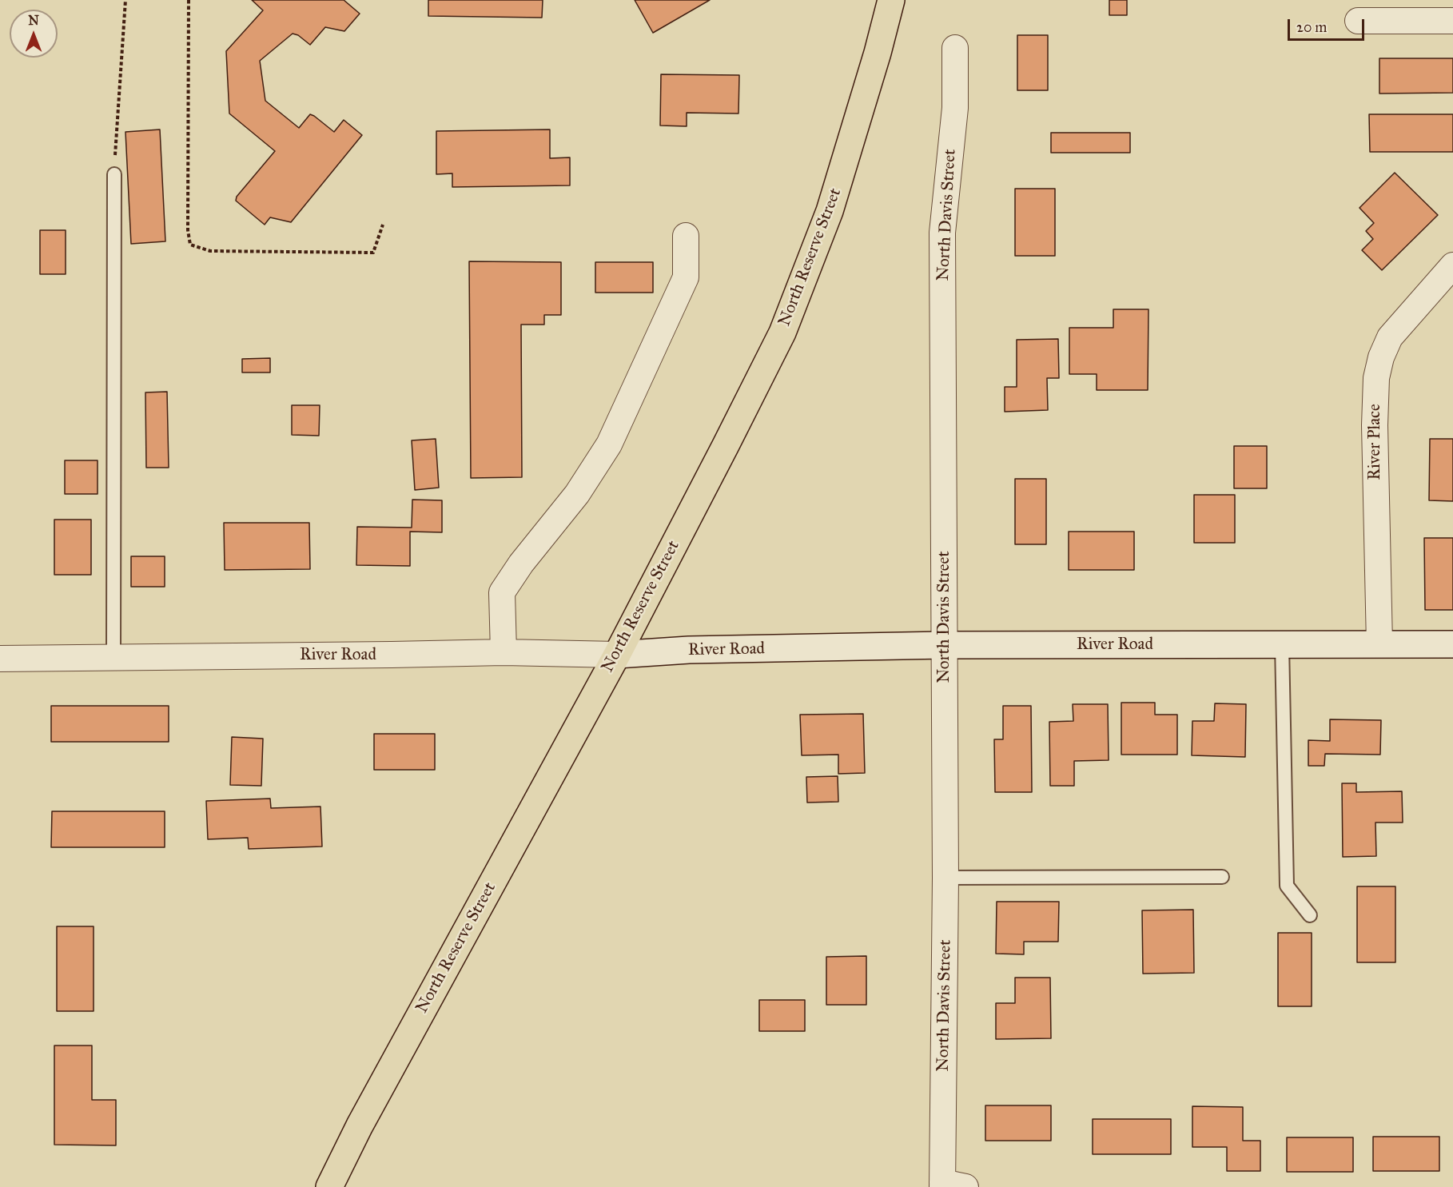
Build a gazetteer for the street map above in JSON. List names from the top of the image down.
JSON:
{
  "streets": {
    "highway": ["North Reserve Street"],
    "street": ["North Davis Street", "River Place", "River Road"]
  },
  "crossings": [
    ["North Davis Street", "River Road"],
    ["North Reserve Street", "River Road"],
    ["River Place", "River Road"]
  ],
  "scale_bar": "20 m",
  "north": "top"
}
